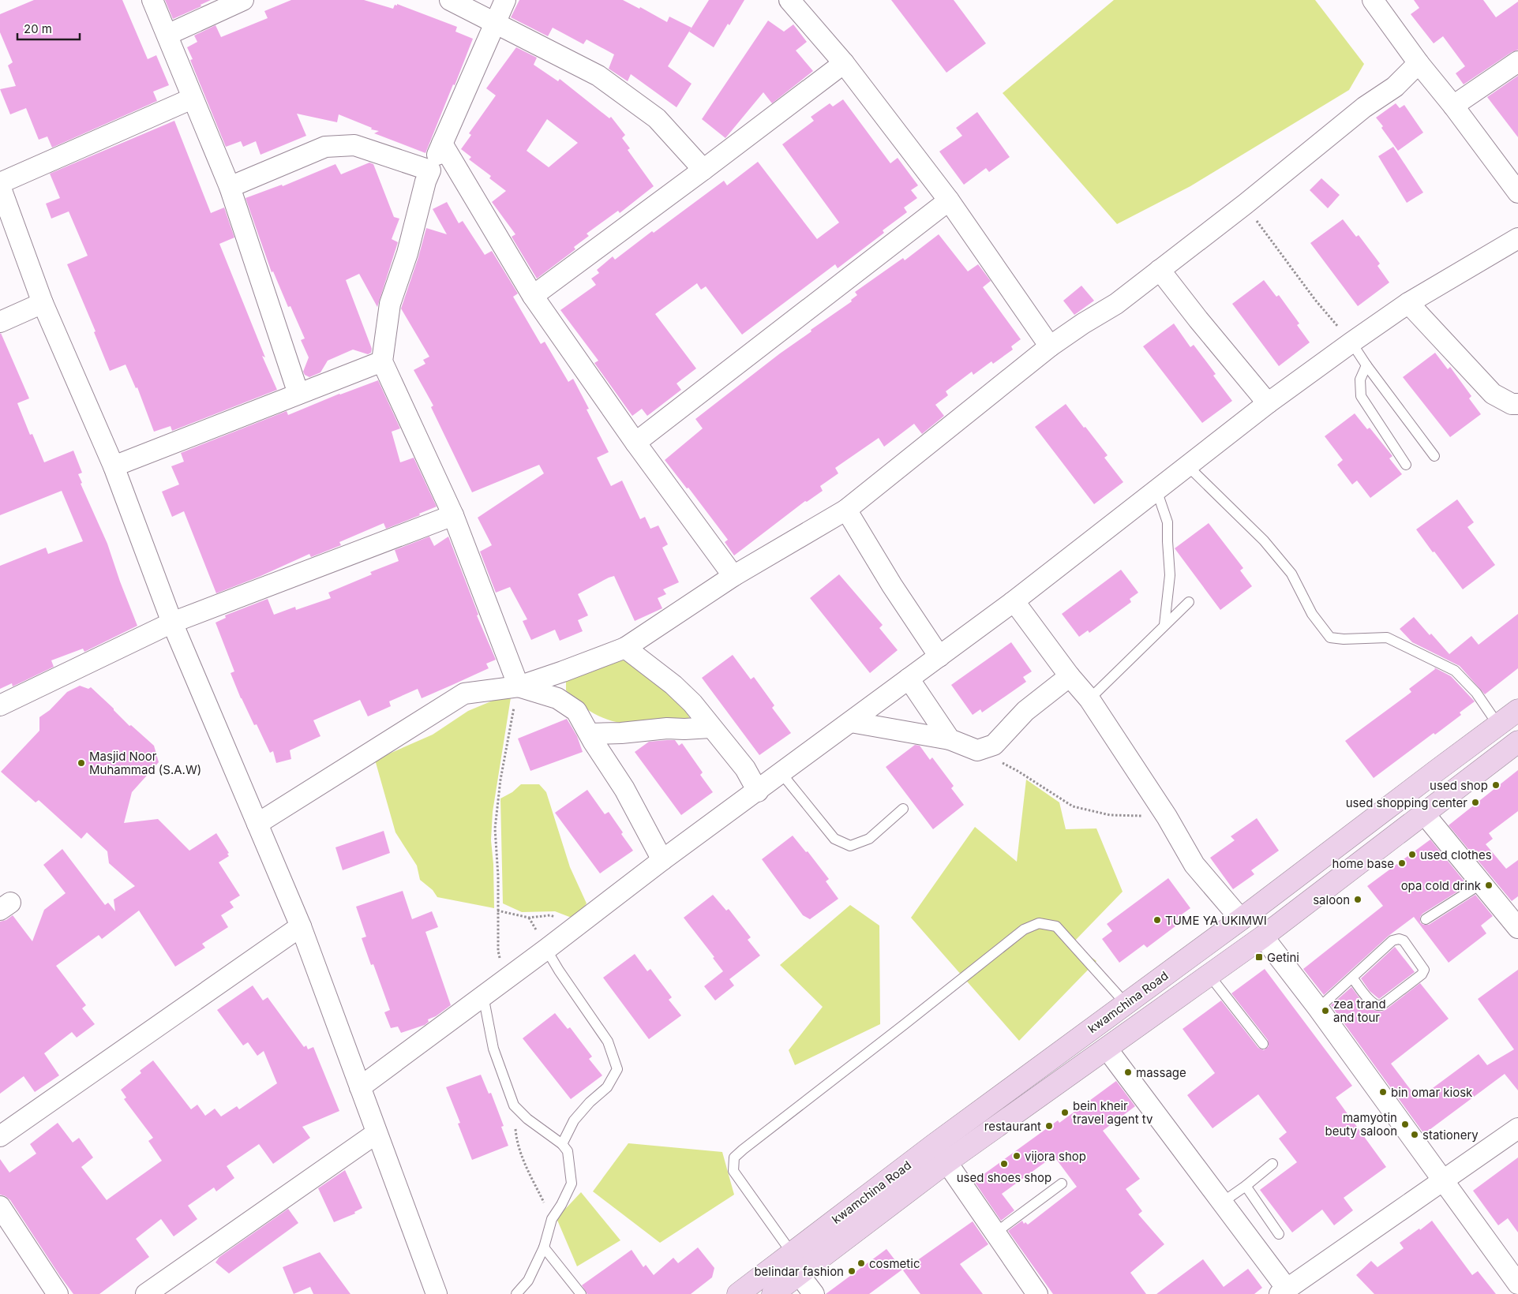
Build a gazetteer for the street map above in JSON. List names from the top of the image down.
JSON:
{
  "streets": {
    "main road": ["kwamchina Road"]
  },
  "places": {
    "other": [
      "Masjid Noor Muhammad (S.A.W)",
      "used shop",
      "used shopping center",
      "used clothes",
      "home base",
      "opa cold drink",
      "saloon",
      "TUME YA UKIMWI",
      "zea trand and tour",
      "massage",
      "bin omar kiosk",
      "bein kheir travel agent tv",
      "mamyotin beuty saloon",
      "restaurant",
      "stationery",
      "vijora shop",
      "used shoes shop",
      "cosmetic",
      "belindar fashion"
    ],
    "transit": ["Getini"]
  },
  "scale_bar": "20 m"
}
